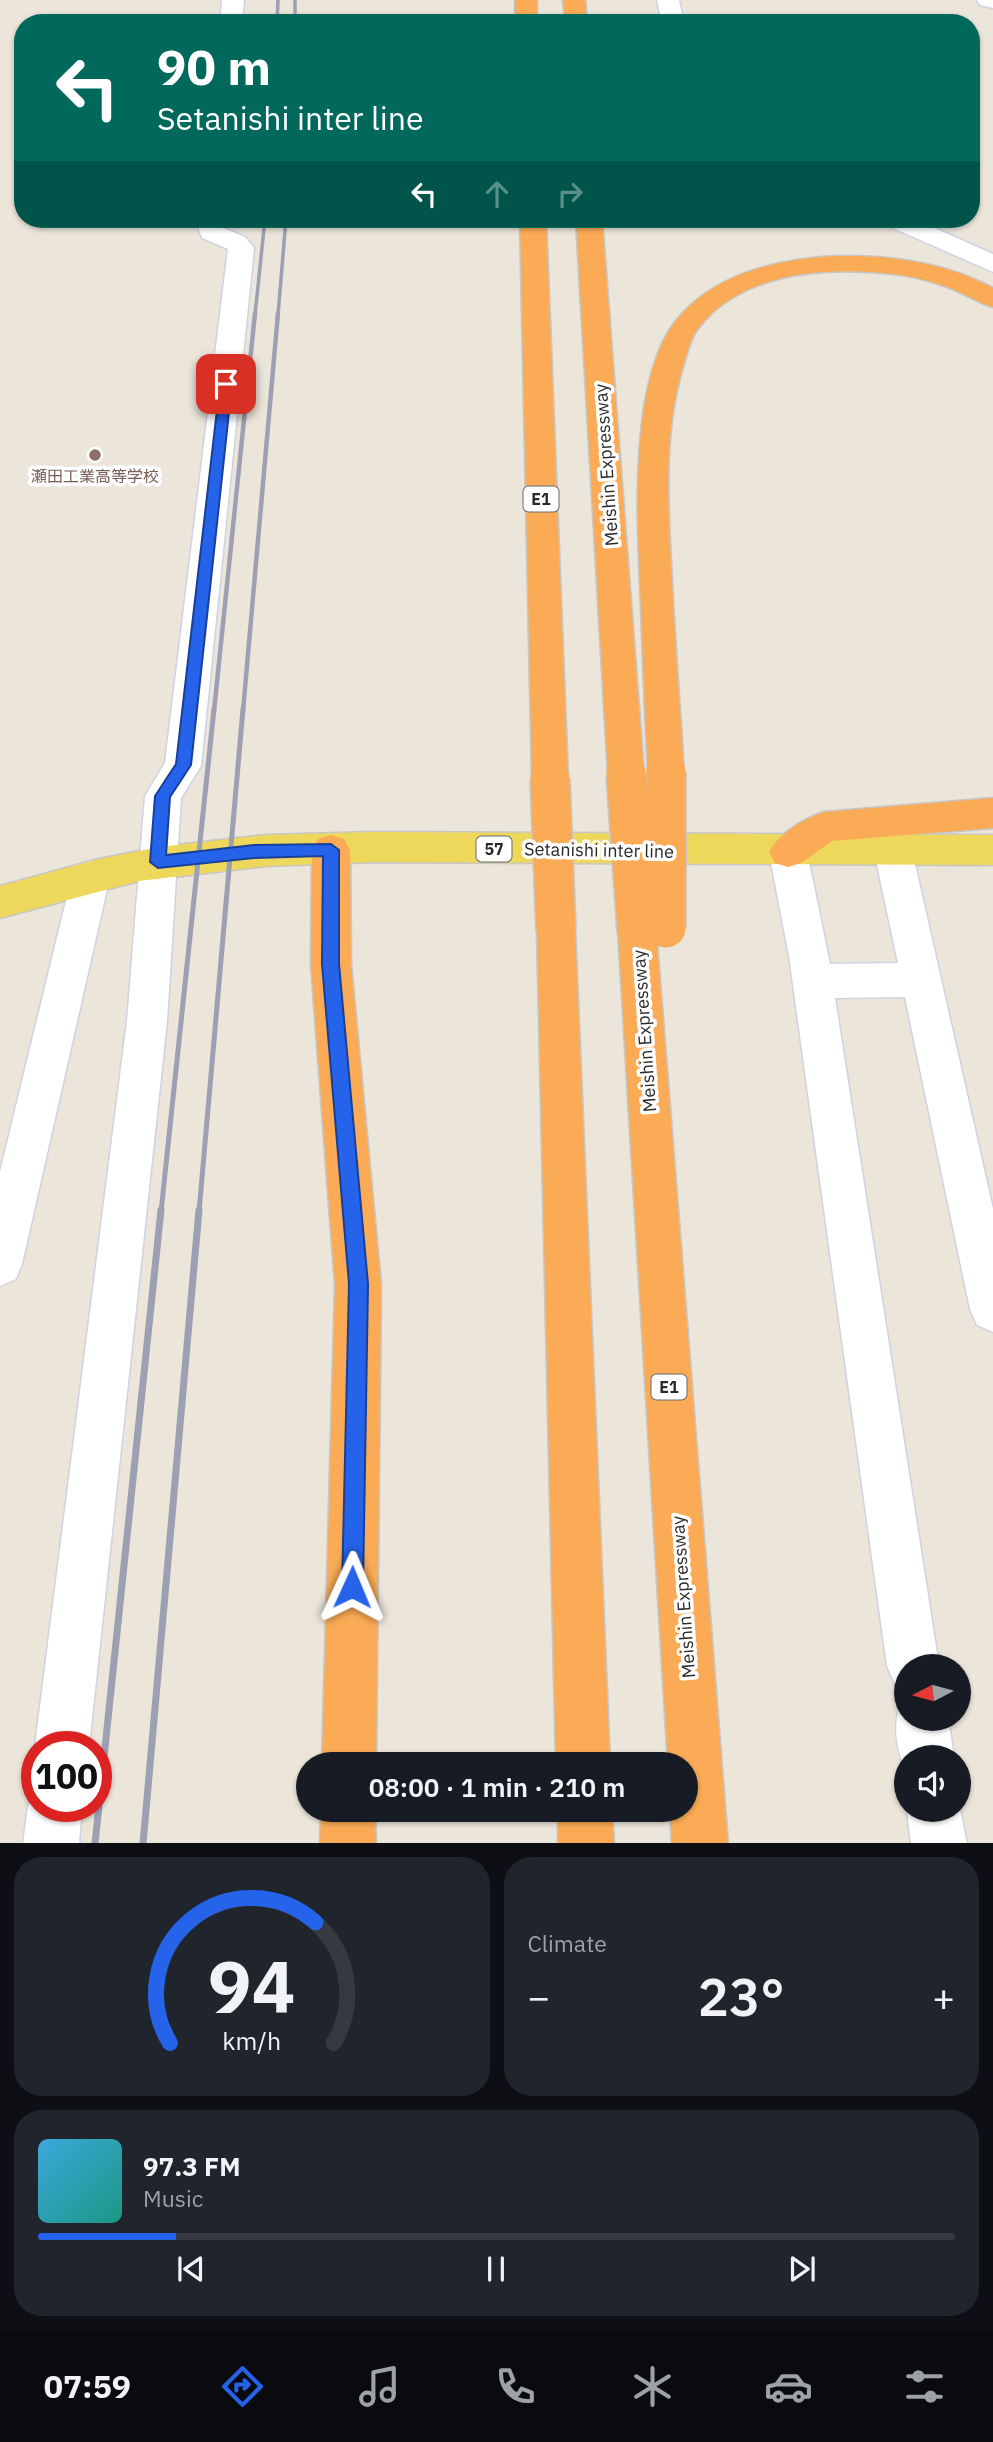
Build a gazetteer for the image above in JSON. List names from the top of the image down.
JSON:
{
  "streets": {
    "highway": ["Meishin Expressway", "E1"],
    "main road": ["57", "Setanishi inter line"]
  },
  "places": ["瀬田工業高等学校"],
  "north": "left",
  "page": {
    "turn": ["90 m", "Setanishi inter line"],
    "limit": "100",
    "trip": "08:00 · 1 min · 210 m",
    "tile": "Climate",
    "heat": ["−", "23°", "+"],
    "song": ["97.3 FM", "Music"],
    "tabs": "07:59",
    "gauge": ["94", "km/h"]
  }
}
